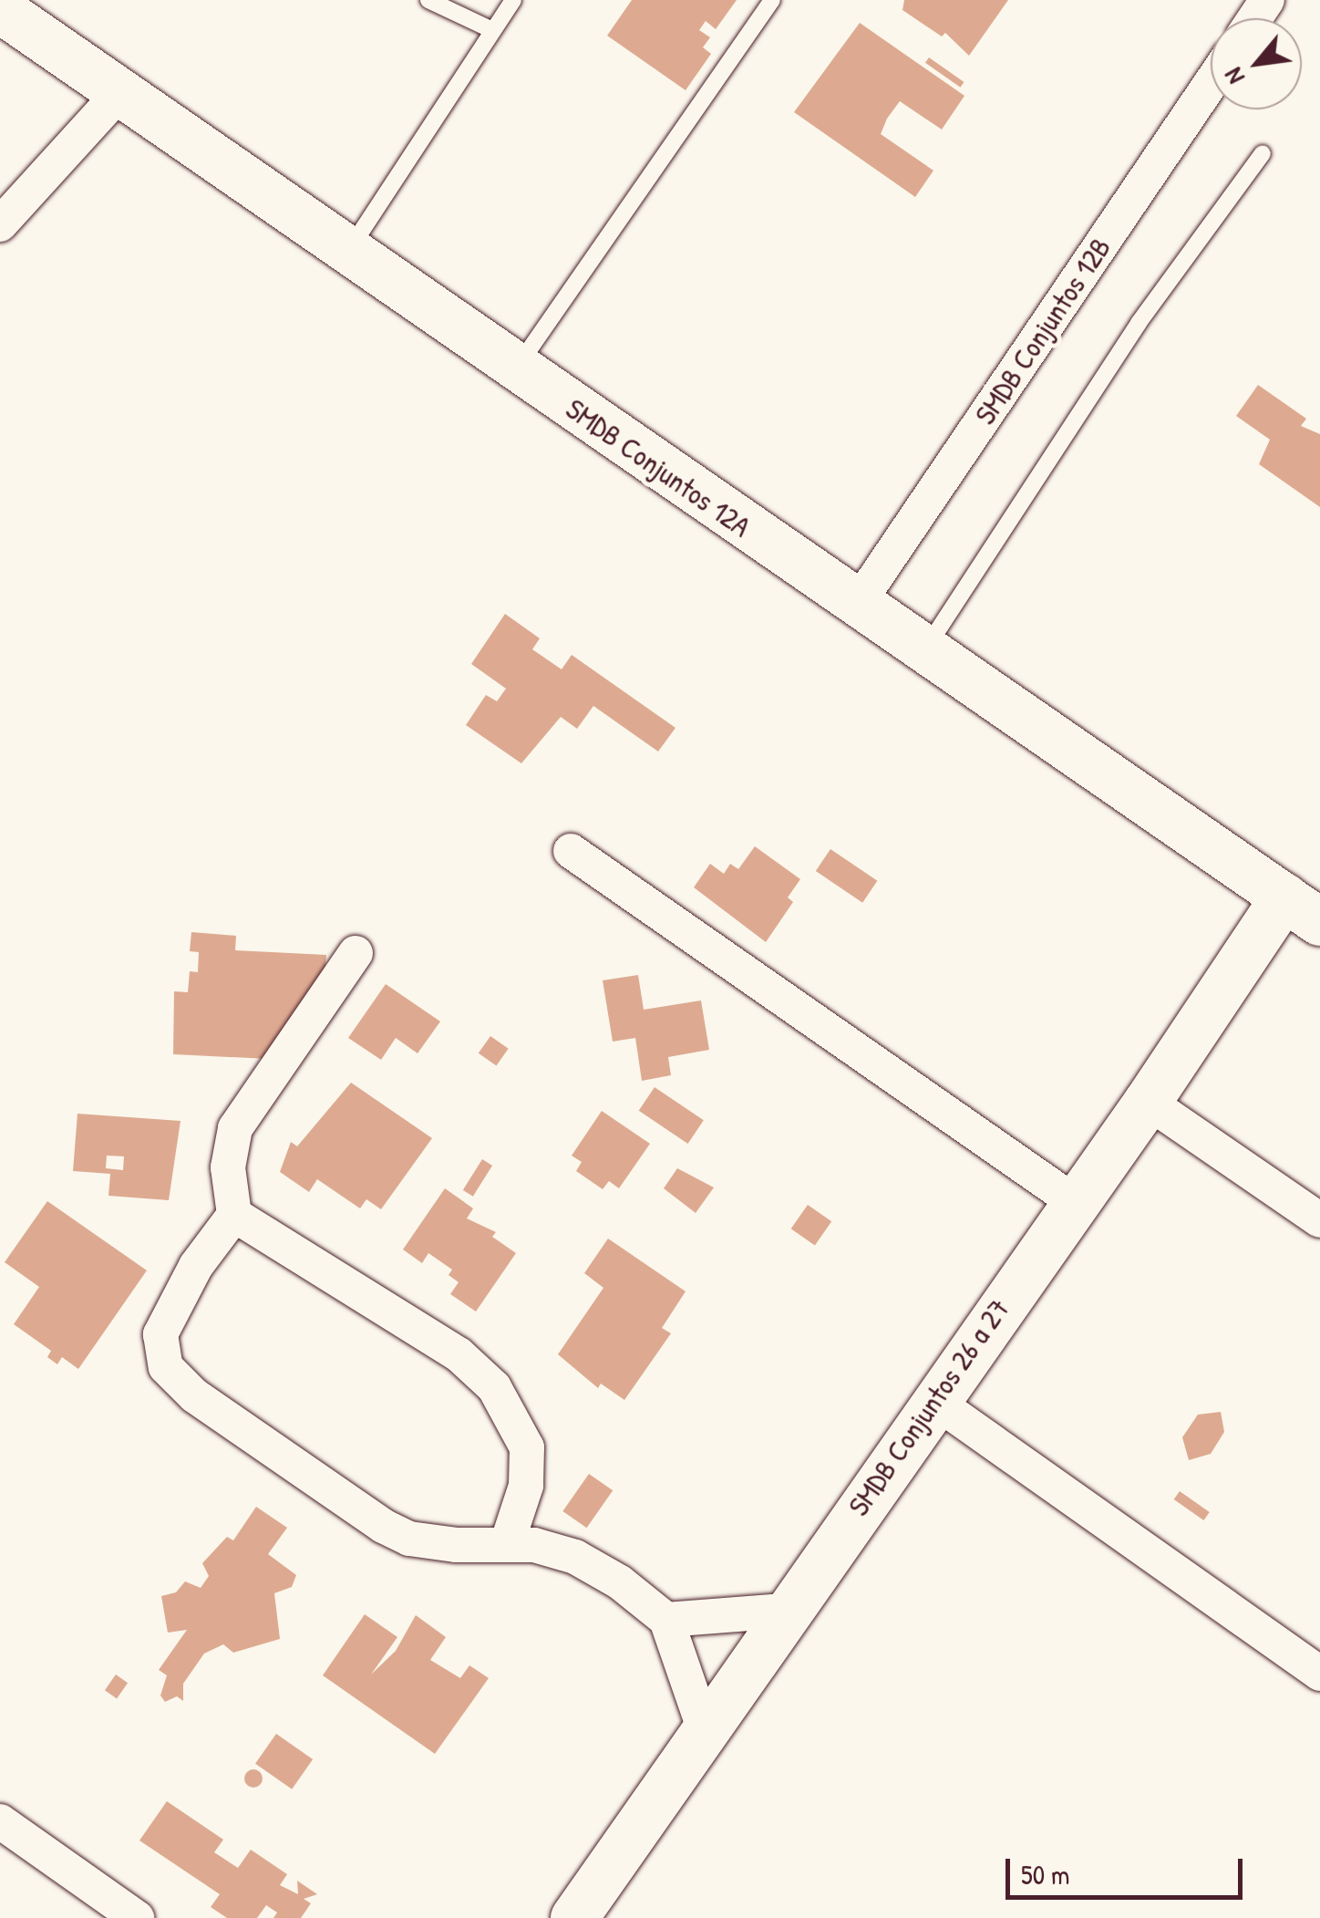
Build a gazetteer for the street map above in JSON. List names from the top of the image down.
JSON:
{
  "streets": {
    "street": ["SMDB Conjuntos 12B", "SMDB Conjuntos 12A", "SMDB Conjuntos 26 a 27"]
  },
  "crossings": [
    ["SMDB Conjuntos 12B", "SMDB Conjuntos 12A"],
    ["SMDB Conjuntos 12A", "SMDB Conjuntos 26 a 27"]
  ],
  "scale_bar": "50 m",
  "north": "bottom left"
}
